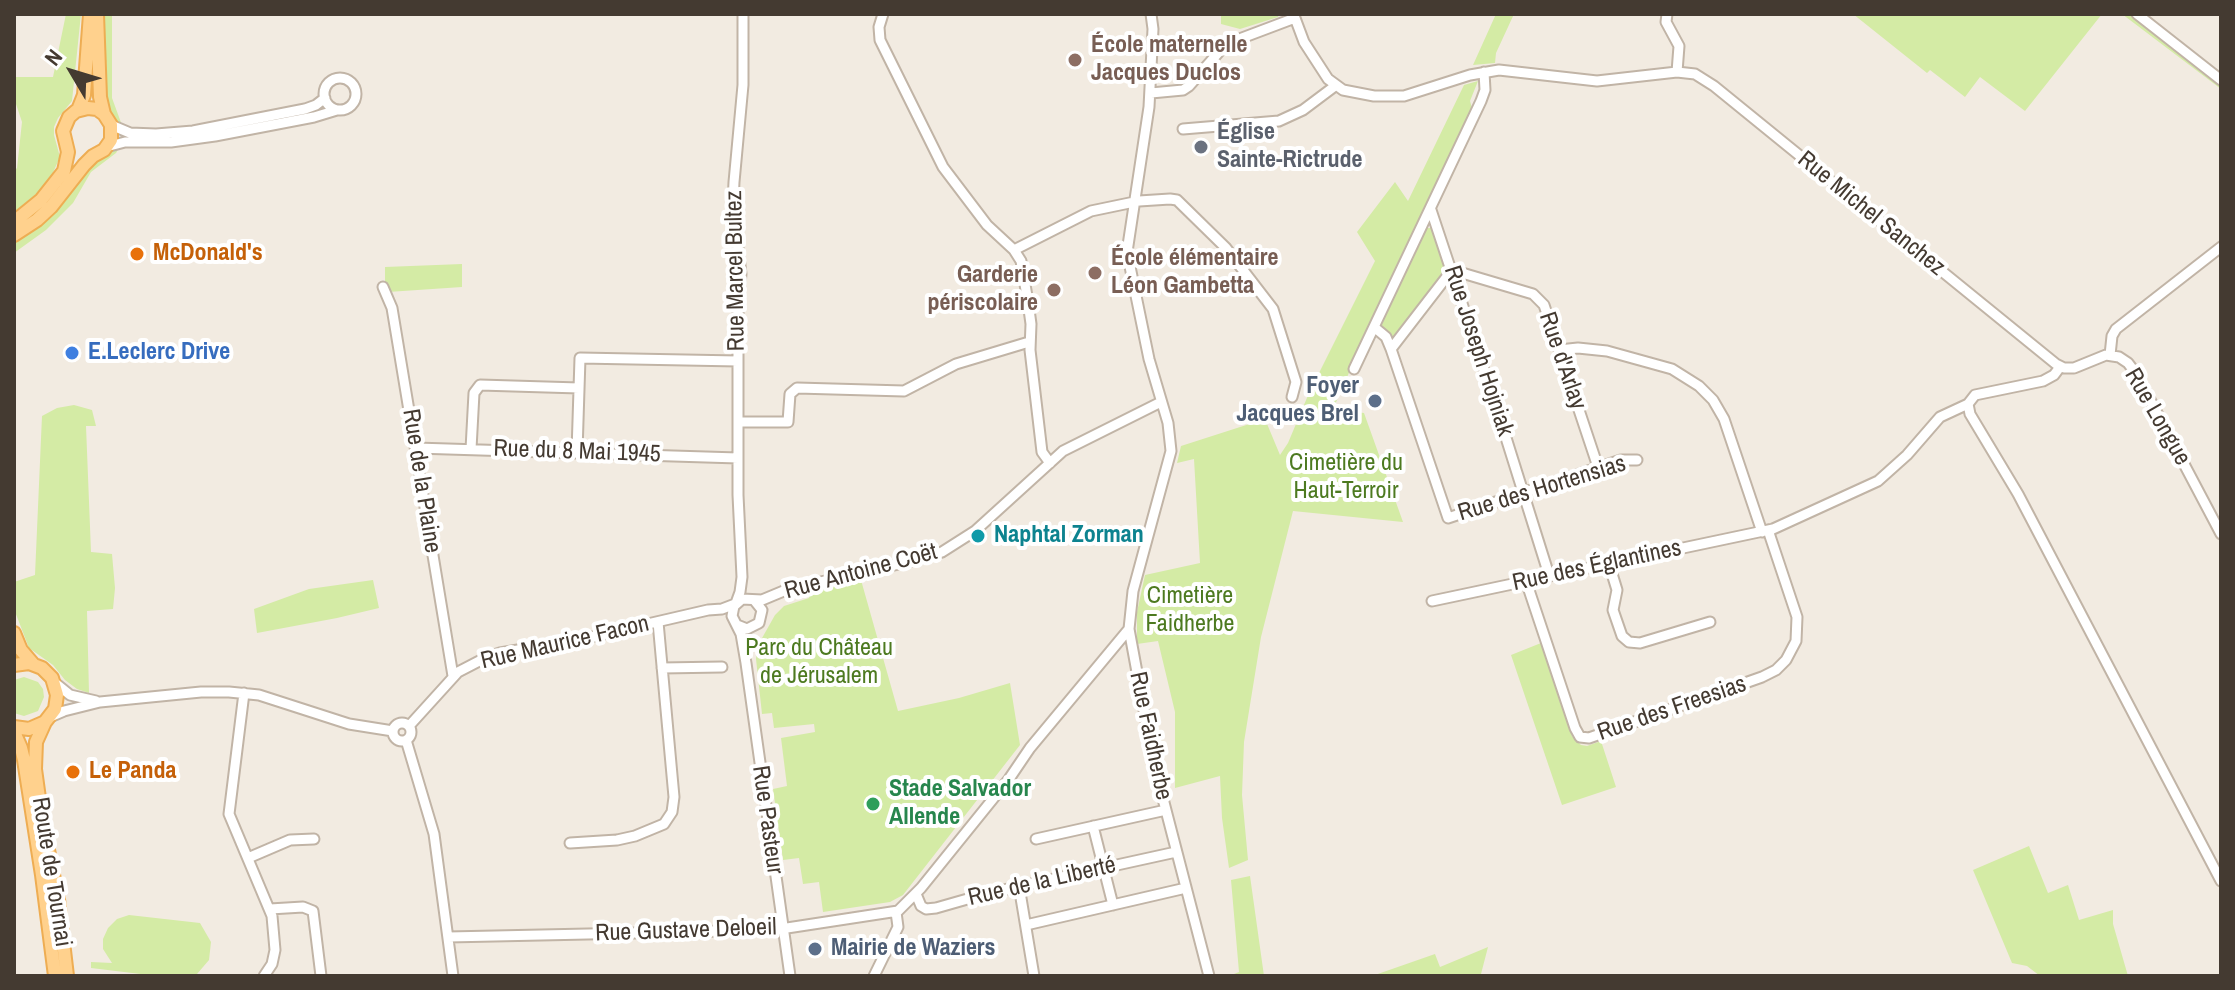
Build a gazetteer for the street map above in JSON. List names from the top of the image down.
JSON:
{
  "streets": {
    "main road": ["Route de Tournai"],
    "street": [
      "Rue Michel Sanchez",
      "Rue Marcel Bultez",
      "Rue Joseph Hojniak",
      "Rue d'Arlay",
      "Rue Longue",
      "Rue du 8 Mai 1945",
      "Rue de la Plaine",
      "Rue des Hortensias",
      "Rue des Églantines",
      "Rue Antoine Coët",
      "Rue Maurice Facon",
      "Rue des Freesias",
      "Rue Faidherbe",
      "Rue Pasteur",
      "Rue de la Liberté",
      "Rue Gustave Deloeil"
    ]
  },
  "crossings": [
    ["Rue Michel Sanchez", "Rue Longue"],
    ["Rue Marcel Bultez", "Rue du 8 Mai 1945"],
    ["Rue Marcel Bultez", "Rue Antoine Coët"],
    ["Rue Marcel Bultez", "Rue Maurice Facon"],
    ["Rue Marcel Bultez", "Rue Pasteur"],
    ["Rue Joseph Hojniak", "Rue d'Arlay"],
    ["Rue Joseph Hojniak", "Rue des Hortensias"],
    ["Rue Joseph Hojniak", "Rue des Églantines"],
    ["Rue d'Arlay", "Rue des Hortensias"],
    ["Rue Longue", "Rue des Églantines"],
    ["Rue du 8 Mai 1945", "Rue de la Plaine"],
    ["Rue de la Plaine", "Rue Maurice Facon"],
    ["Rue des Églantines", "Rue des Freesias"],
    ["Rue Antoine Coët", "Rue Maurice Facon"],
    ["Rue Antoine Coët", "Rue Faidherbe"],
    ["Rue Antoine Coët", "Rue Pasteur"],
    ["Rue Maurice Facon", "Rue Pasteur"],
    ["Rue Faidherbe", "Rue de la Liberté"],
    ["Rue Pasteur", "Rue Gustave Deloeil"]
  ],
  "parks": ["Cimetière du Haut-Terroir", "Cimetière Faidherbe", "Parc du Château de Jérusalem"],
  "places": [
    "École maternelle Jacques Duclos",
    "Église Sainte-Rictrude",
    "McDonald's",
    "École élémentaire Léon Gambetta",
    "Garderie périscolaire",
    "E.Leclerc Drive",
    "Foyer Jacques Brel",
    "Naphtal Zorman",
    "Le Panda",
    "Stade Salvador Allende",
    "Mairie de Waziers"
  ],
  "north": "top left"
}
